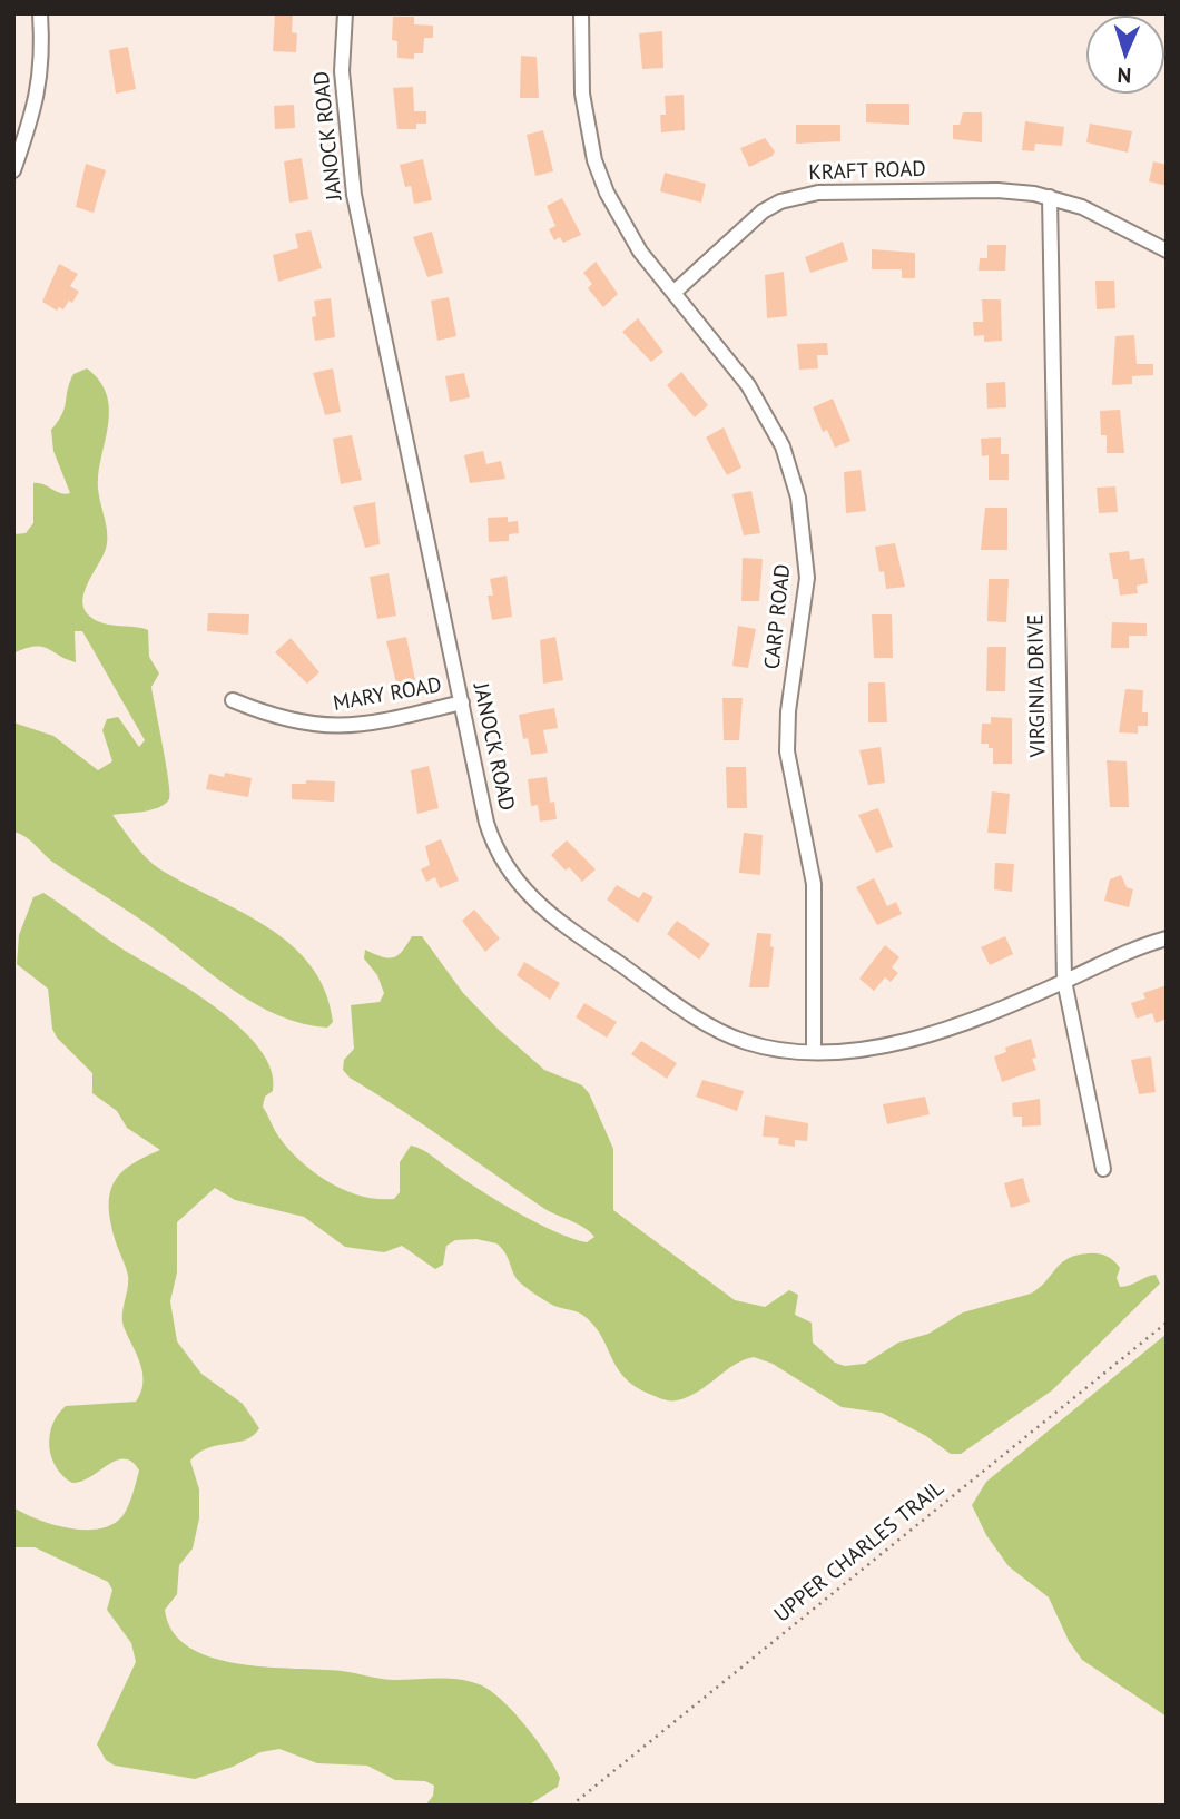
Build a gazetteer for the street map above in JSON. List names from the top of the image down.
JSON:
{
  "streets": {
    "street": [
      "JANOCK ROAD",
      "KRAFT ROAD",
      "CARP ROAD",
      "VIRGINIA DRIVE",
      "MARY ROAD"
    ],
    "path": ["UPPER CHARLES TRAIL"]
  },
  "crossings": [
    ["JANOCK ROAD", "CARP ROAD"],
    ["JANOCK ROAD", "VIRGINIA DRIVE"],
    ["JANOCK ROAD", "MARY ROAD"],
    ["KRAFT ROAD", "CARP ROAD"],
    ["KRAFT ROAD", "VIRGINIA DRIVE"]
  ],
  "north": "bottom"
}
